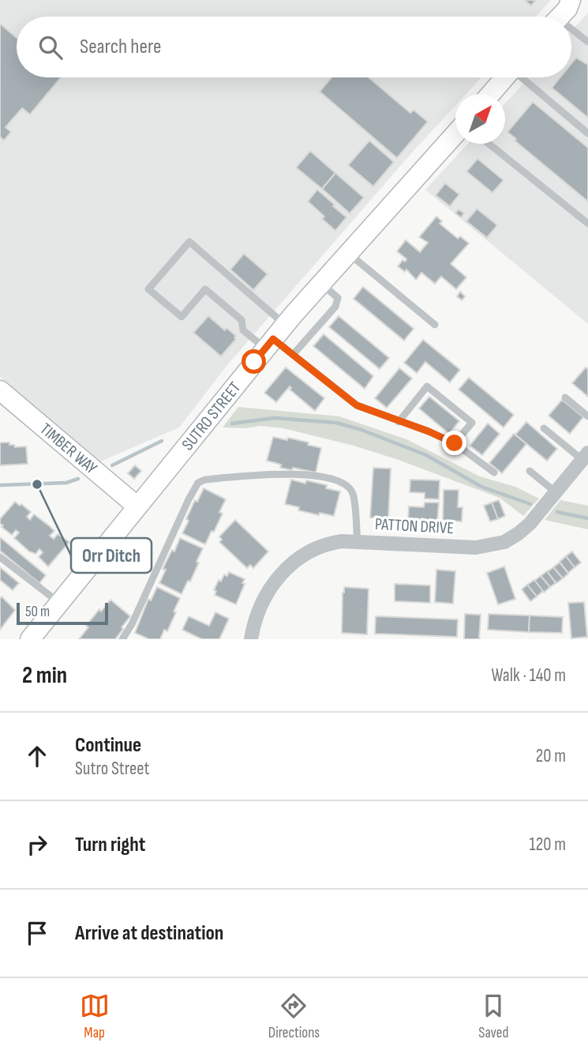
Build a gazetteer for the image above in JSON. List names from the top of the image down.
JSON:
{
  "streets": {
    "main road": ["SUTRO STREET", "TIMBER WAY"],
    "street": ["PATTON DRIVE"]
  },
  "crossings": [
    ["SUTRO STREET", "TIMBER WAY"]
  ],
  "places": ["Orr Ditch"],
  "scale_bar": "50 m",
  "north": "top right",
  "page": {
    "search": "Search here",
    "scale": "50 m",
    "heading": ["2 min", "Walk · 140 m"],
    "list": [
      ["Continue", "Sutro Street", "20 m"],
      ["Turn right", "120 m"],
      "Arrive at destination"
    ],
    "nav": ["Map", "Directions", "Saved"]
  }
}
